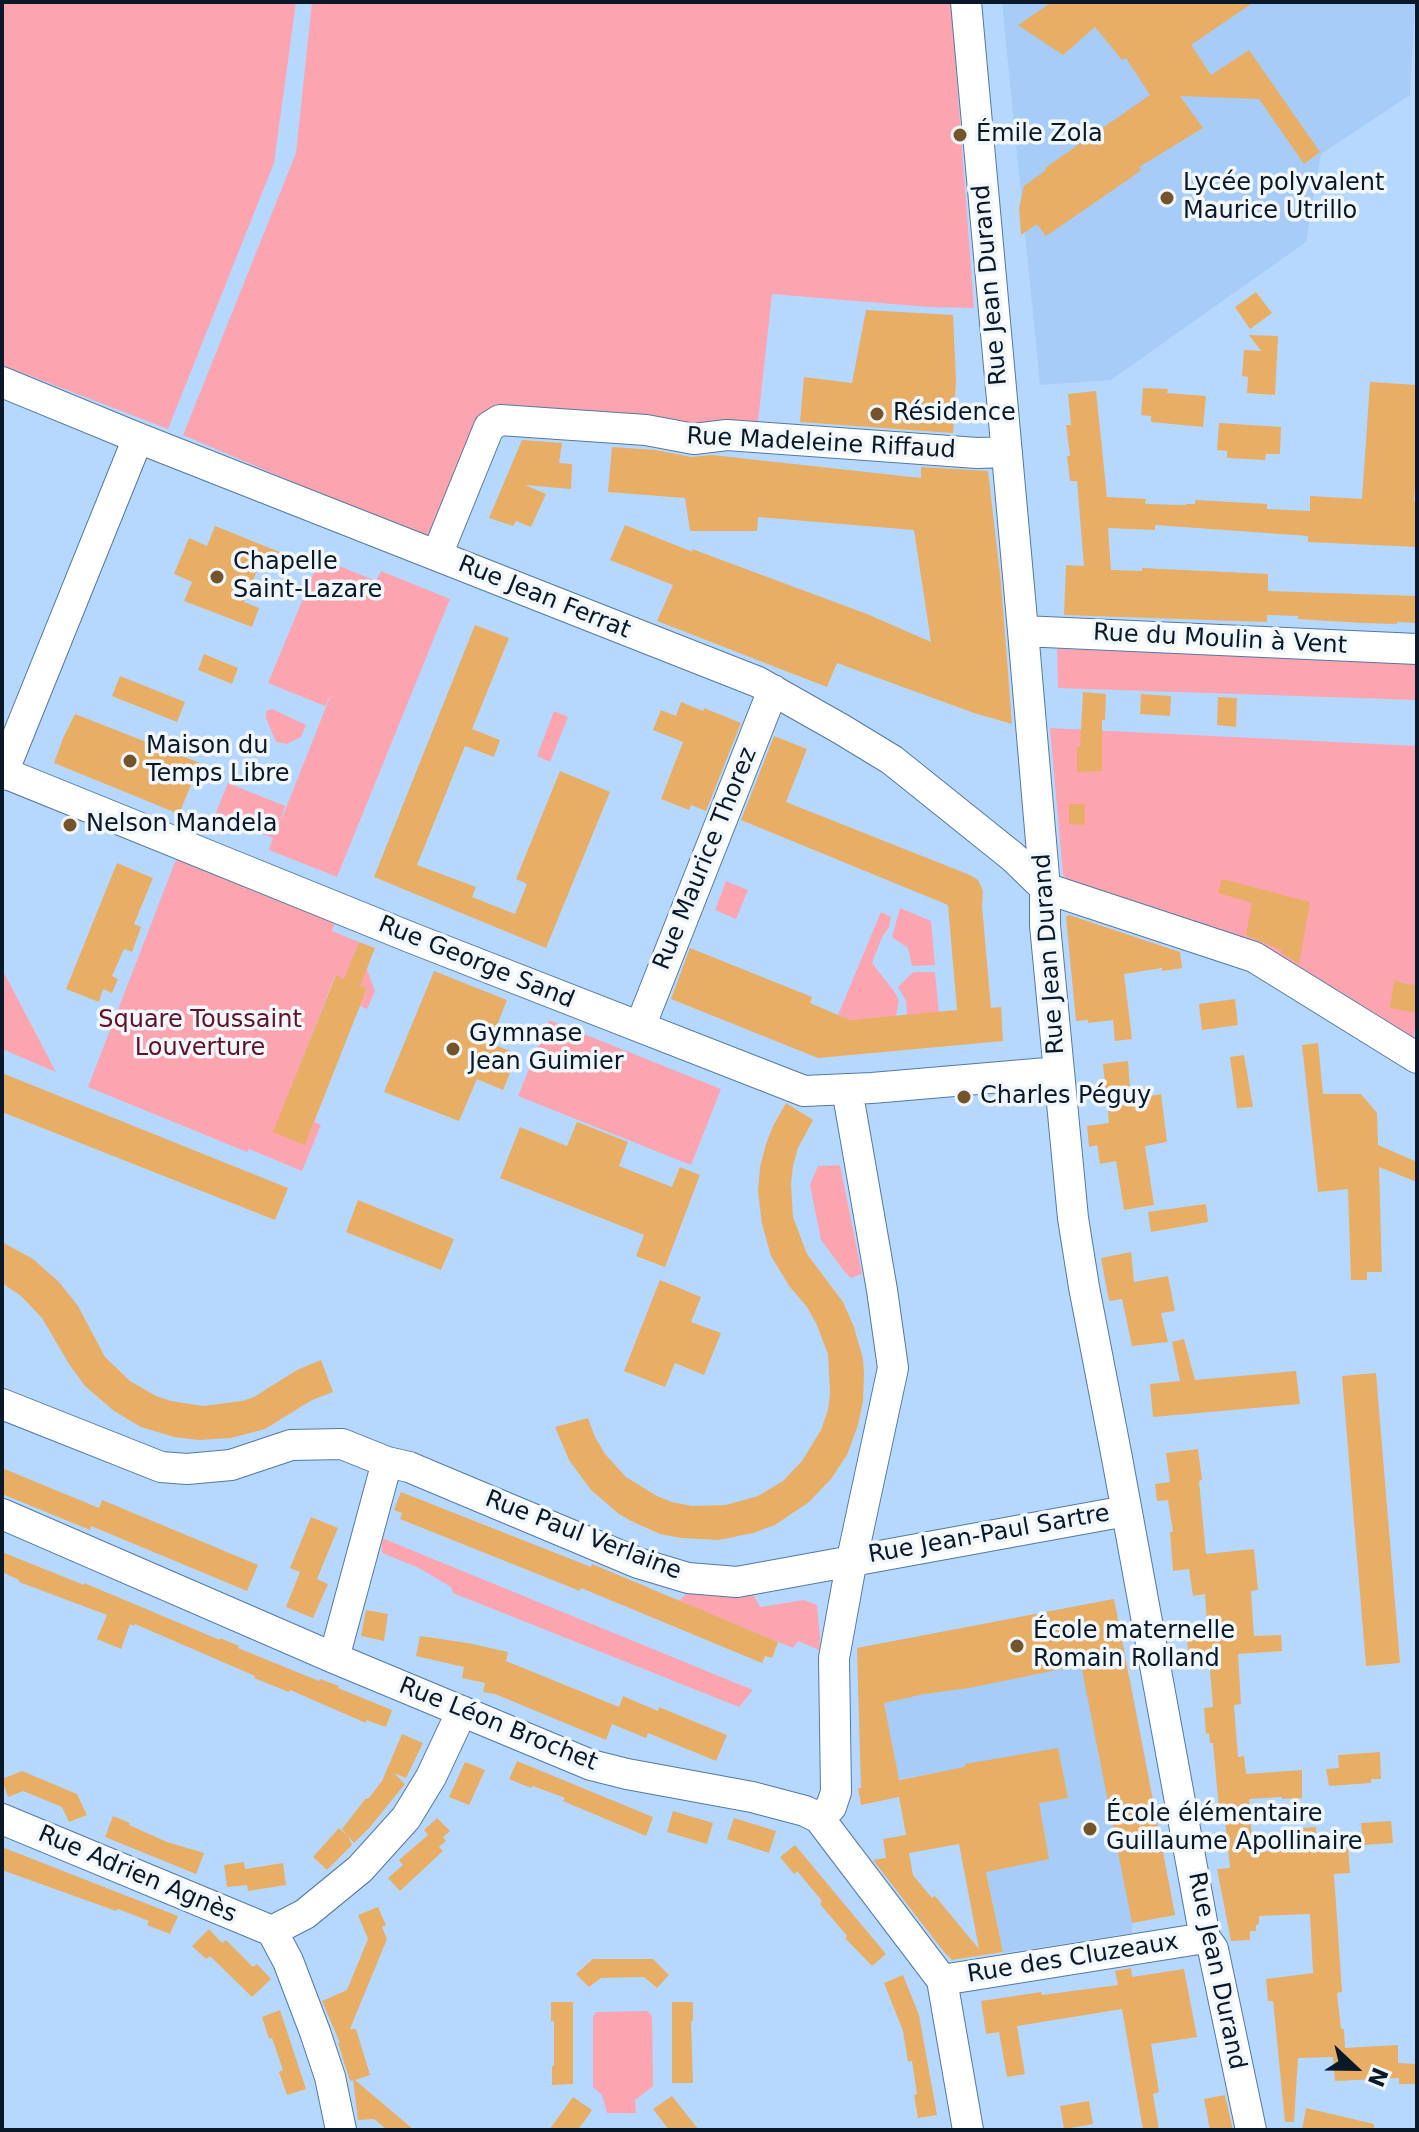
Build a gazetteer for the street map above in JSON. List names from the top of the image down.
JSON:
{
  "streets": {
    "street": [
      "Rue Jean Durand",
      "Rue Madeleine Riffaud",
      "Rue Jean Ferrat",
      "Rue du Moulin à Vent",
      "Rue Maurice Thorez",
      "Rue George Sand",
      "Rue Jean-Paul Sartre",
      "Rue Paul Verlaine",
      "Rue Léon Brochet",
      "Rue Adrien Agnès",
      "Rue des Cluzeaux"
    ]
  },
  "crossings": [
    ["Rue Jean Durand", "Rue Madeleine Riffaud"],
    ["Rue Jean Durand", "Rue Jean Ferrat"],
    ["Rue Jean Durand", "Rue du Moulin à Vent"],
    ["Rue Jean Durand", "Rue George Sand"],
    ["Rue Jean Durand", "Rue Jean-Paul Sartre"],
    ["Rue Jean Durand", "Rue des Cluzeaux"],
    ["Rue Madeleine Riffaud", "Rue Jean Ferrat"],
    ["Rue Jean Ferrat", "Rue Maurice Thorez"],
    ["Rue Maurice Thorez", "Rue George Sand"],
    ["Rue Jean-Paul Sartre", "Rue Paul Verlaine"]
  ],
  "parks": ["Square Toussaint Louverture"],
  "places": [
    "Émile Zola",
    "Lycée polyvalent Maurice Utrillo",
    "Résidence",
    "Chapelle Saint-Lazare",
    "Maison du Temps Libre",
    "Nelson Mandela",
    "Gymnase Jean Guimier",
    "Charles Péguy",
    "École maternelle Romain Rolland",
    "École élémentaire Guillaume Apollinaire"
  ],
  "north": "right"
}
